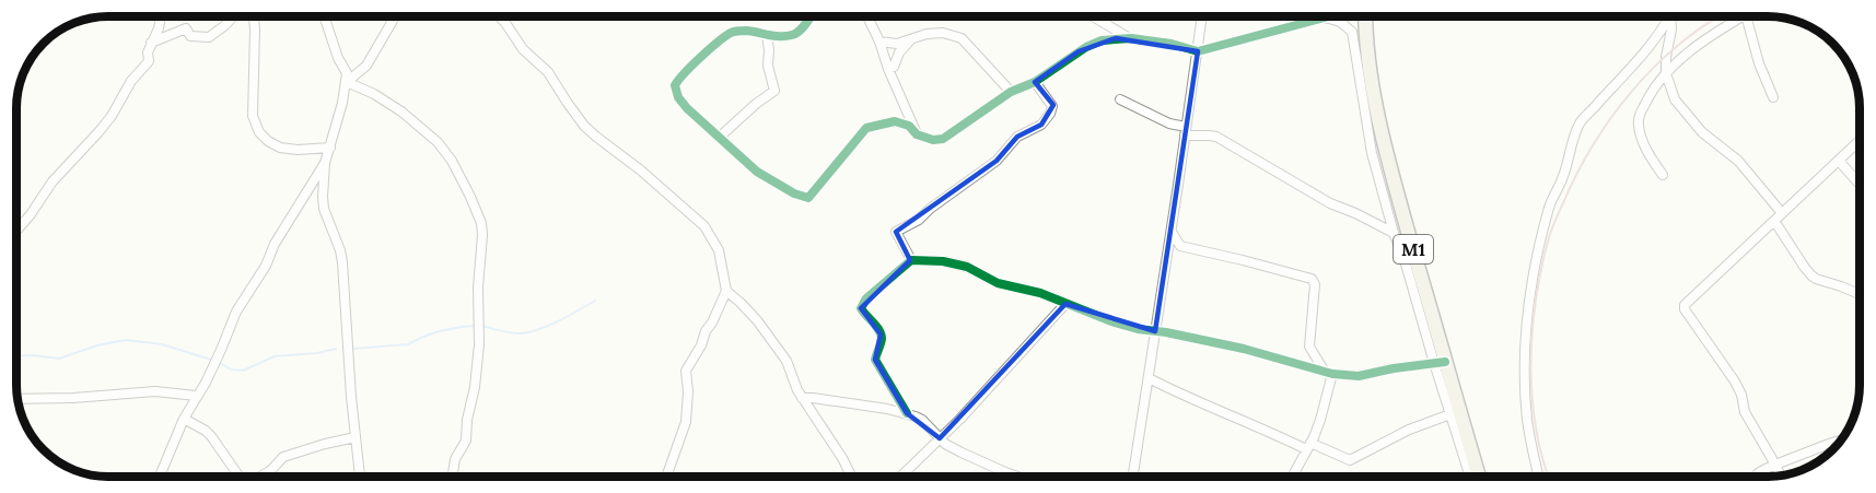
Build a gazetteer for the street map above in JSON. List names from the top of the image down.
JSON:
{
  "streets": {
    "main road": ["M1"]
  }
}
